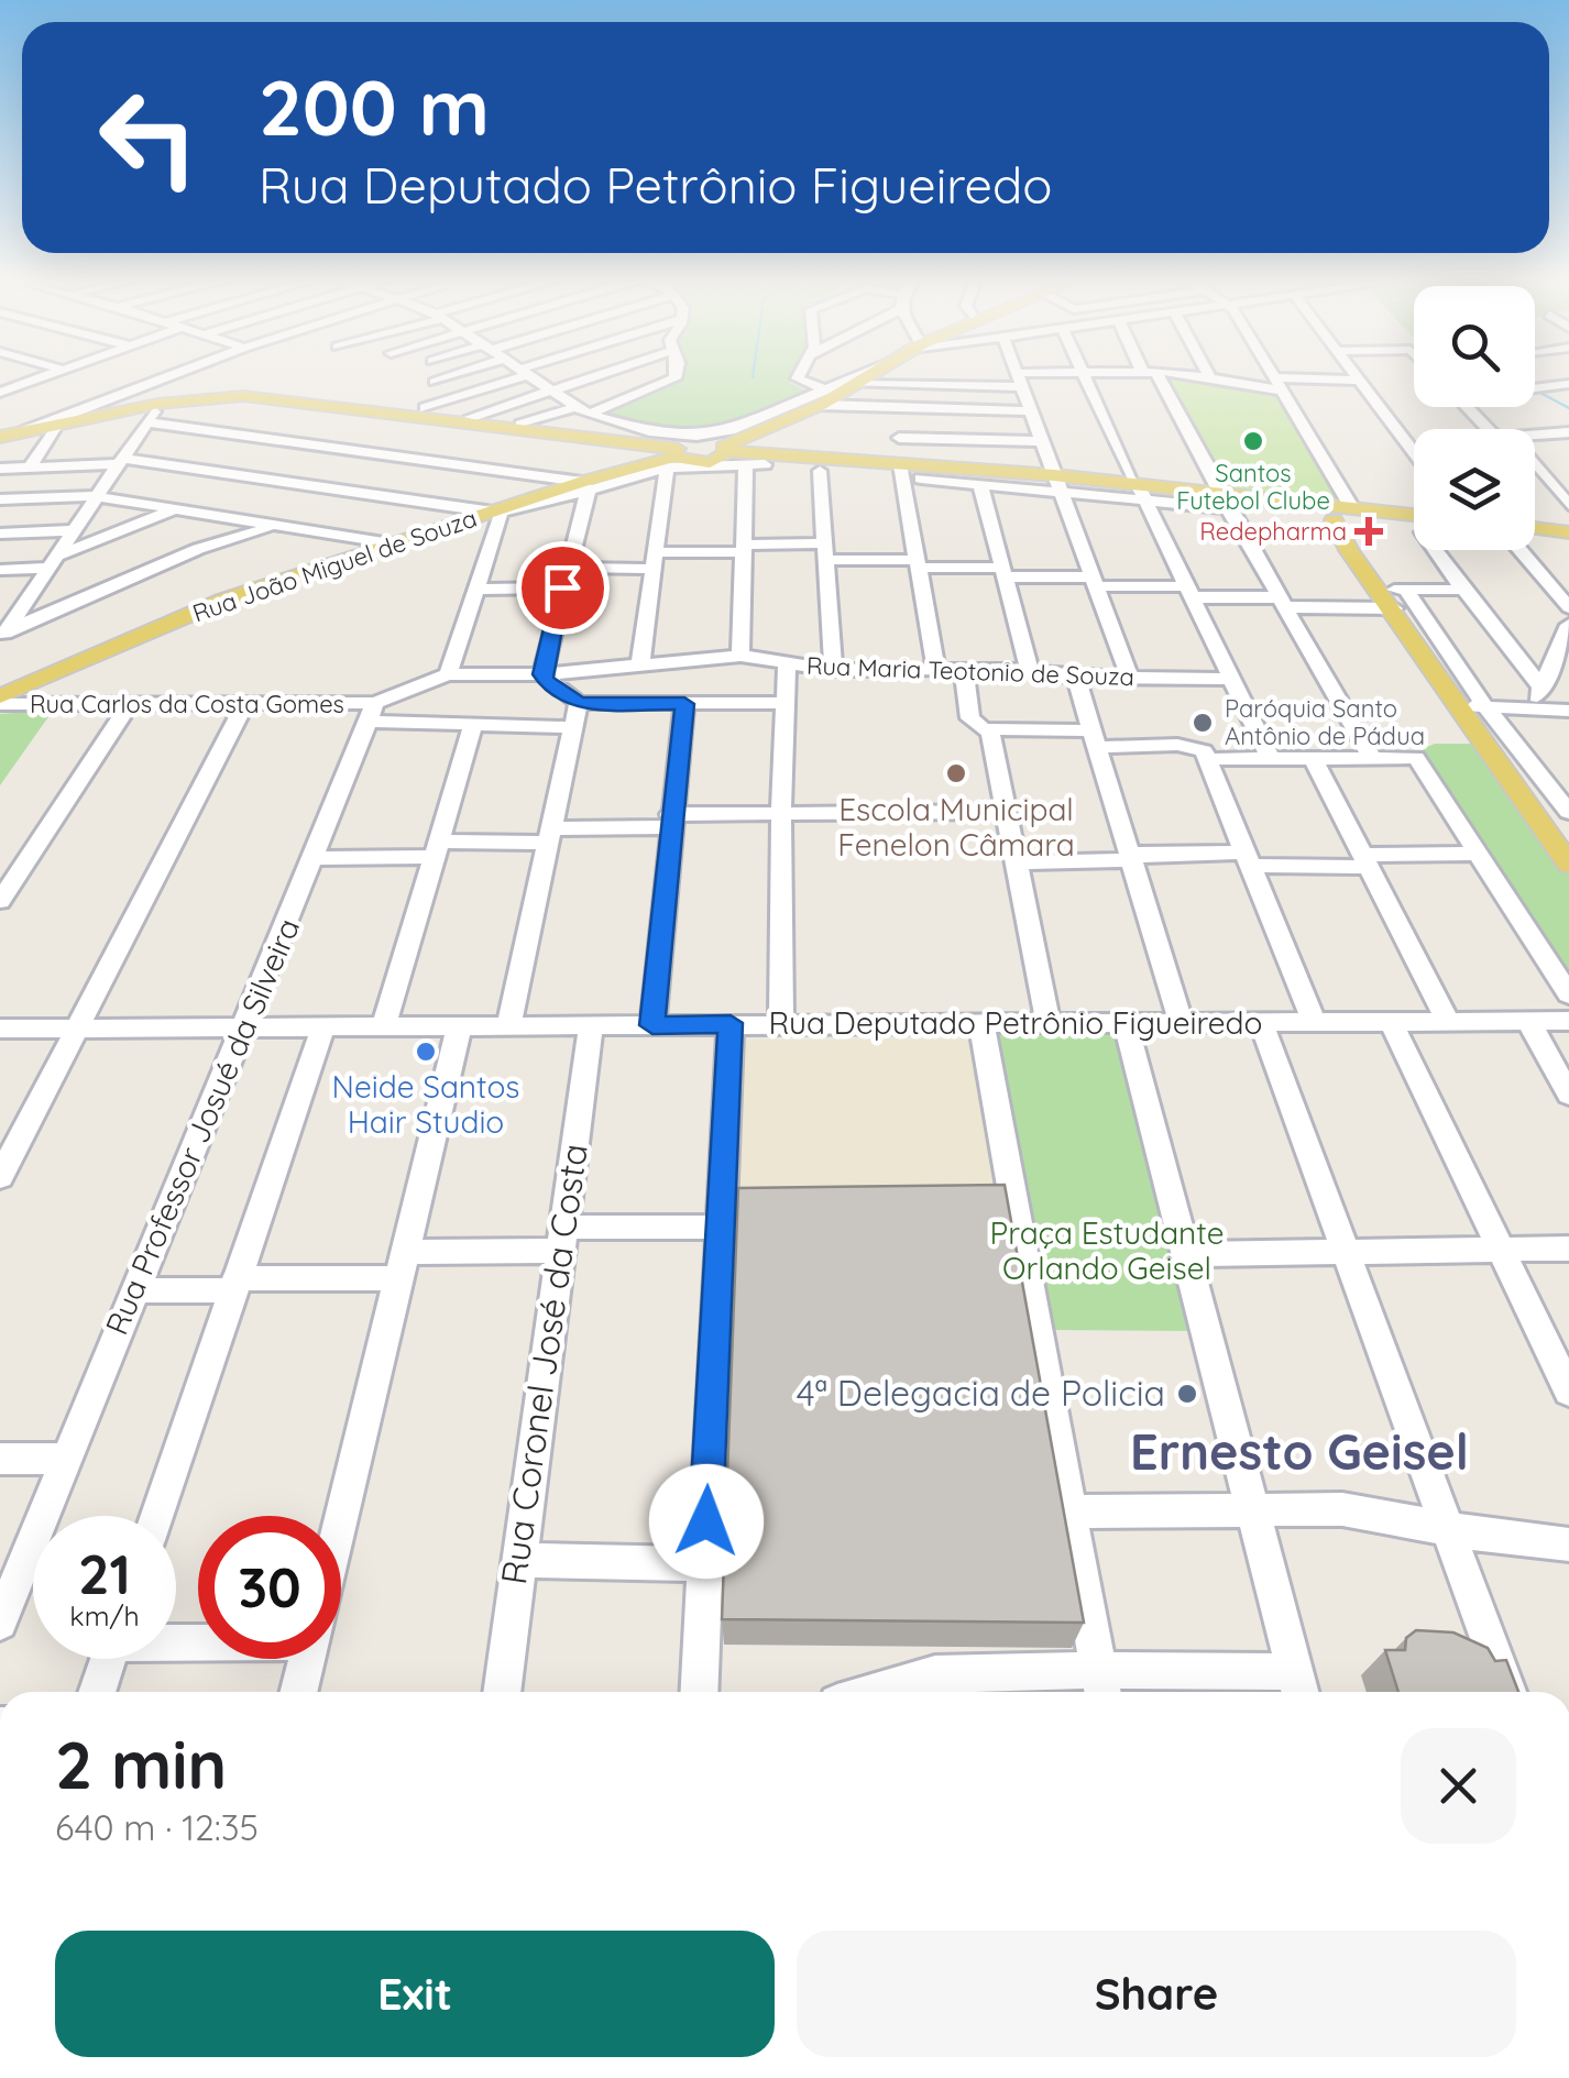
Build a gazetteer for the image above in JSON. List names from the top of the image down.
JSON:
{
  "streets": {
    "main road": ["Rua João Miguel de Souza"],
    "street": [
      "Rua Maria Teotonio de Souza",
      "Rua Carlos da Costa Gomes",
      "Rua Deputado Petrônio Figueiredo",
      "Rua Professor Josué da Silveira",
      "Rua Coronel José da Costa"
    ]
  },
  "crossings": [
    ["Rua João Miguel de Souza", "Rua Carlos da Costa Gomes"],
    ["Rua Carlos da Costa Gomes", "Rua Professor Josué da Silveira"],
    ["Rua Deputado Petrônio Figueiredo", "Rua Professor Josué da Silveira"],
    ["Rua Deputado Petrônio Figueiredo", "Rua Coronel José da Costa"]
  ],
  "districts": ["Ernesto Geisel"],
  "parks": ["Praça Estudante Orlando Geisel"],
  "places": {
    "other": [
      "Santos Futebol Clube",
      "Paróquia Santo Antônio de Pádua",
      "Escola Municipal Fenelon Câmara",
      "Neide Santos Hair Studio",
      "4ª Delegacia de Policia"
    ],
    "health": ["Redepharma"]
  },
  "page": {
    "turn": ["200 m", "Rua Deputado Petrônio Figueiredo"],
    "speed": "21 km/h",
    "limit": "30",
    "heading": ["2 min", "640 m · 12:35"],
    "buttons": ["Exit", "Share"]
  }
}
